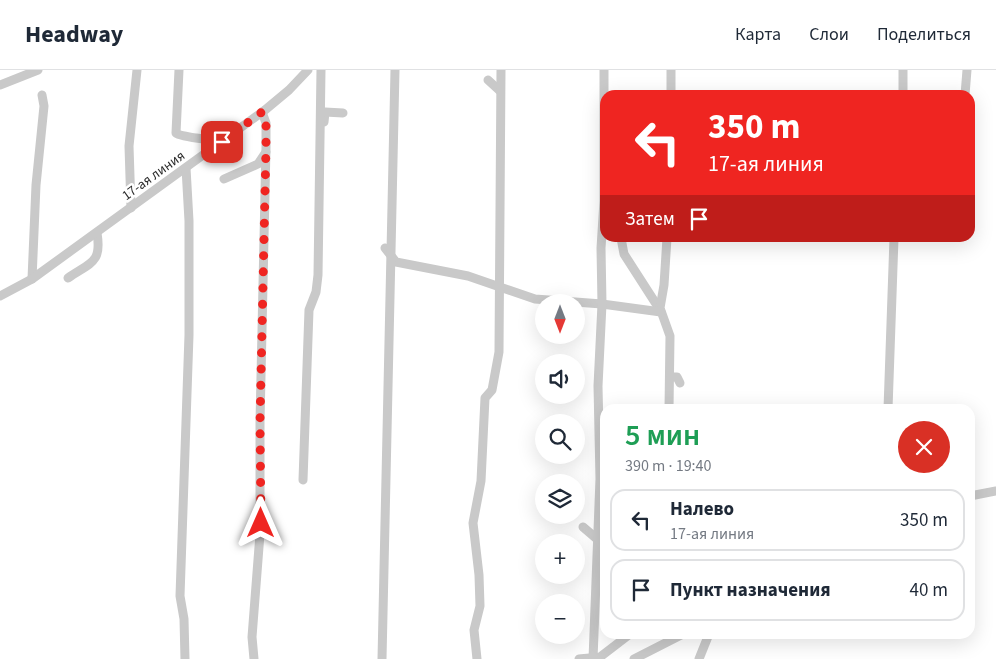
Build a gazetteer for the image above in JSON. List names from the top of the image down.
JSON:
{
  "streets": {
    "street": ["17-ая линия"]
  },
  "north": "bottom",
  "page": {
    "header": "Headway",
    "nav": ["Карта", "Слои", "Поделиться"],
    "turn": ["350 m", "17-ая линия"],
    "then": "Затем",
    "map_buttons": ["+", "−"],
    "heading": ["5 мин", "390 m · 19:40"],
    "list": [
      {
        "name": "Налево",
        "note": "17-ая линия",
        "value": "350 m"
      },
      {
        "name": "Пункт назначения",
        "value": "40 m"
      }
    ]
  }
}
